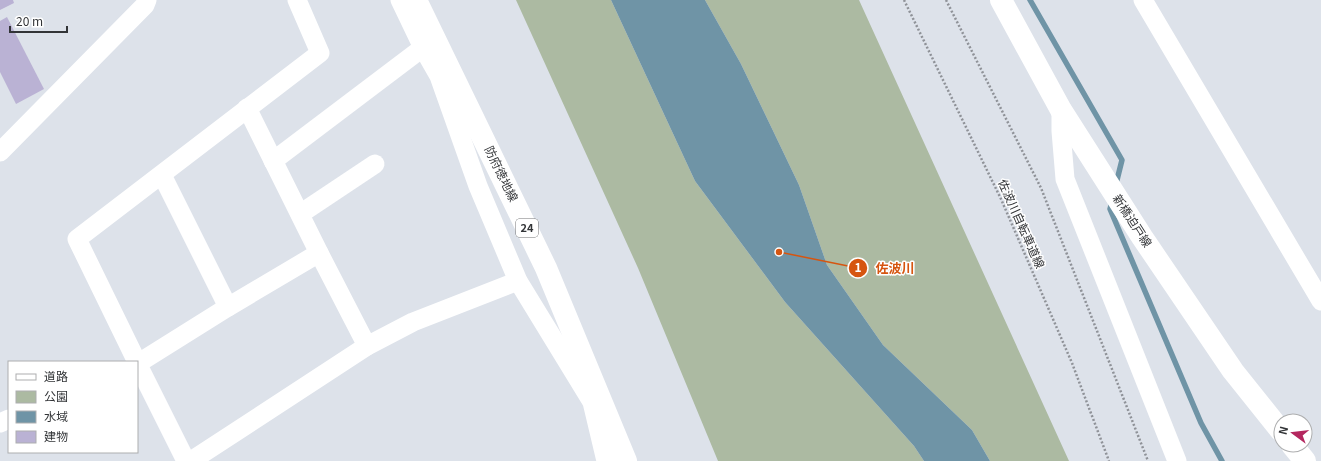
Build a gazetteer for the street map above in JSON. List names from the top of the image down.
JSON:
{
  "streets": {
    "street": ["防府徳地線", "新橋迫戸線", "24"],
    "path": ["佐波川自転車道線"]
  },
  "places": ["佐波川"],
  "legend": [
    "道路",
    "公園",
    "水域",
    "建物"
  ],
  "scale_bar": "20 m",
  "north": "left"
}
